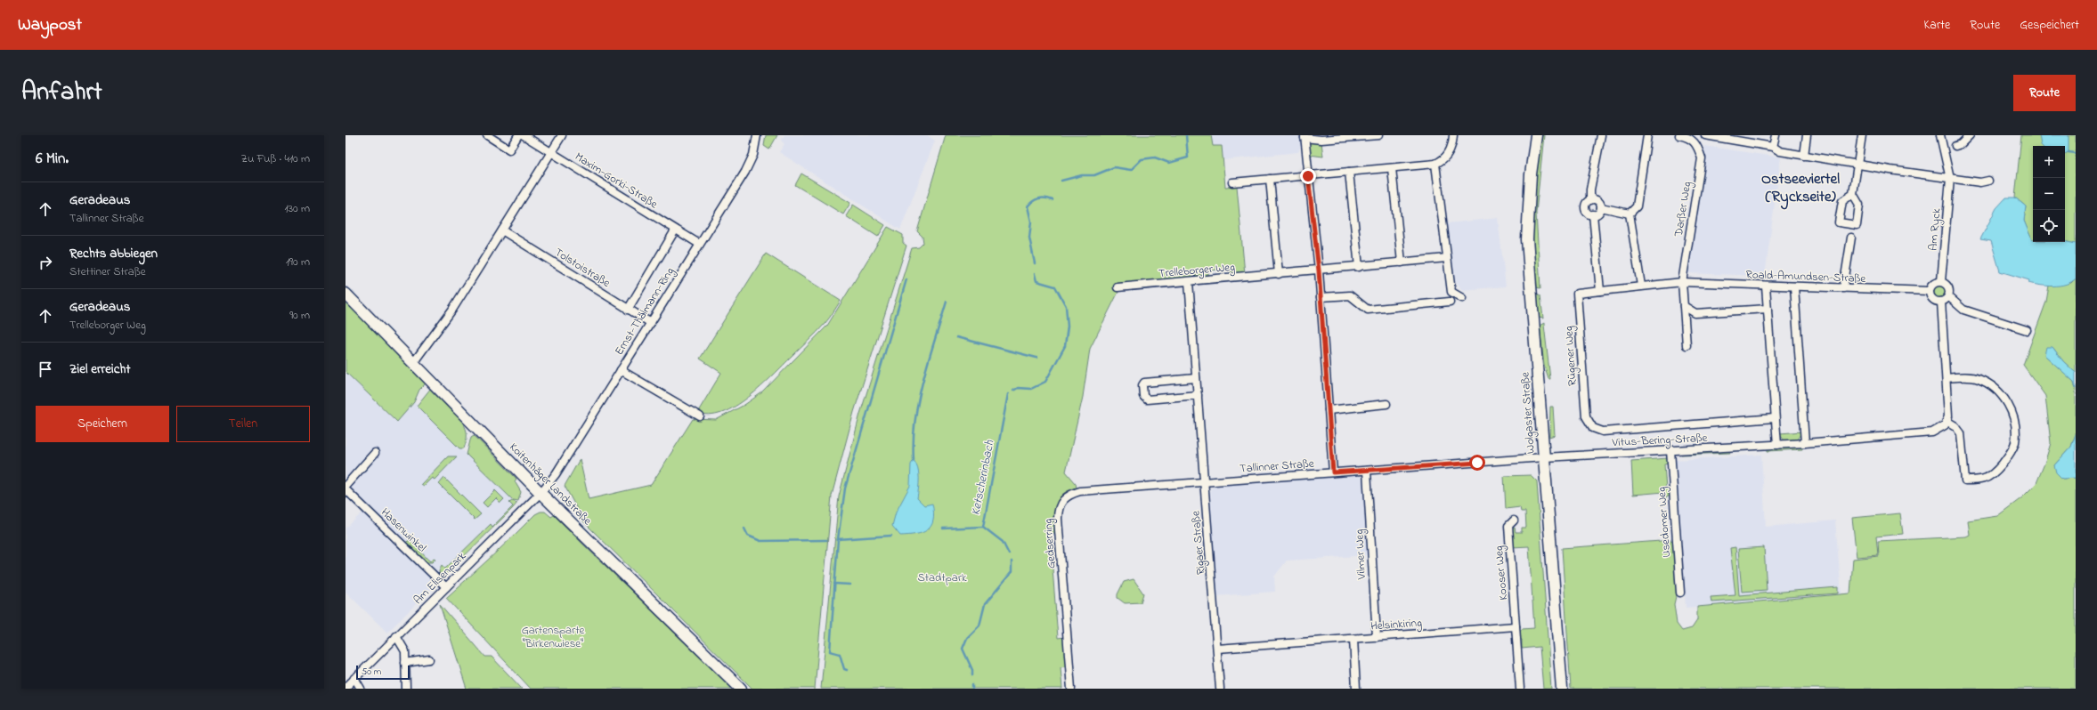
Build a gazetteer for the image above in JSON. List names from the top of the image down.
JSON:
{
  "streets": {
    "main road": ["Wolgaster Straße", "Koitenhäger Landstraße"],
    "street": [
      "Maxim-Gorki-Straße",
      "Darßer Weg",
      "Am Ryck",
      "Tolstoistraße",
      "Trelleborger Weg",
      "Roald-Amundsen-Straße",
      "Ernst-Thälmann-Ring",
      "Rügener Weg",
      "Vitus-Bering-Straße",
      "Tallinner Straße",
      "Usedomer Weg",
      "Hasenwinkel",
      "Rigaer Straße",
      "Gedserring",
      "Vilmer Weg",
      "Kooser Weg",
      "Am Elisenpark",
      "Helsinkiring"
    ]
  },
  "crossings": [
    ["Maxim-Gorki-Straße", "Ernst-Thälmann-Ring"],
    ["Darßer Weg", "Roald-Amundsen-Straße"],
    ["Am Ryck", "Roald-Amundsen-Straße"],
    ["Tolstoistraße", "Ernst-Thälmann-Ring"],
    ["Trelleborger Weg", "Rigaer Straße"],
    ["Roald-Amundsen-Straße", "Rügener Weg"],
    ["Ernst-Thälmann-Ring", "Koitenhäger Landstraße"],
    ["Ernst-Thälmann-Ring", "Am Elisenpark"],
    ["Rügener Weg", "Vitus-Bering-Straße"],
    ["Wolgaster Straße", "Vitus-Bering-Straße"],
    ["Wolgaster Straße", "Tallinner Straße"],
    ["Vitus-Bering-Straße", "Tallinner Straße"],
    ["Vitus-Bering-Straße", "Usedomer Weg"],
    ["Tallinner Straße", "Rigaer Straße"],
    ["Tallinner Straße", "Gedserring"],
    ["Tallinner Straße", "Vilmer Weg"],
    ["Koitenhäger Landstraße", "Am Elisenpark"],
    ["Hasenwinkel", "Am Elisenpark"],
    ["Rigaer Straße", "Gedserring"],
    ["Rigaer Straße", "Helsinkiring"],
    ["Vilmer Weg", "Helsinkiring"],
    ["Kooser Weg", "Helsinkiring"]
  ],
  "districts": ["Ostseeviertel (Ryckseite)"],
  "water": ["Ketscherinbach"],
  "parks": ["Stadtpark", "Gartensparte \"Birkenwiese\""],
  "scale_bar": "50 m",
  "page": {
    "header": "Waypost",
    "nav": ["Karte", "Route", "Gespeichert"],
    "title": "Anfahrt",
    "buttons": [
      "Route",
      ["Speichern", "Teilen"]
    ],
    "heading": ["6 Min.", "Zu Fuß · 410 m"],
    "map_buttons": ["+", "−"],
    "list": [
      ["Geradeaus", "Tallinner Straße", "130 m"],
      ["Rechts abbiegen", "Stettiner Straße", "190 m"],
      ["Geradeaus", "Trelleborger Weg", "90 m"],
      "Ziel erreicht"
    ],
    "scale": "50 m"
  }
}
